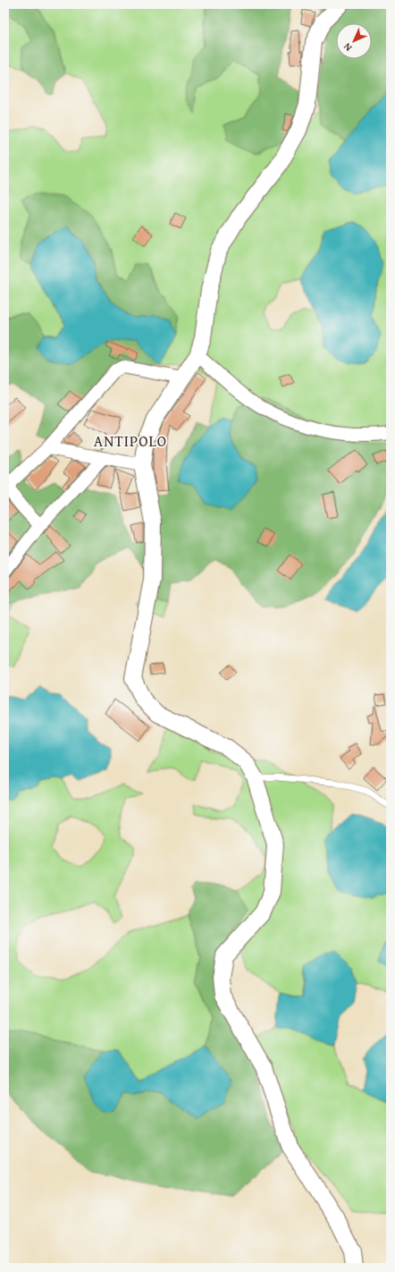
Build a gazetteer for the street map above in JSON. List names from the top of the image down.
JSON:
{
  "districts": ["ANTIPOLO"],
  "north": "bottom left"
}
